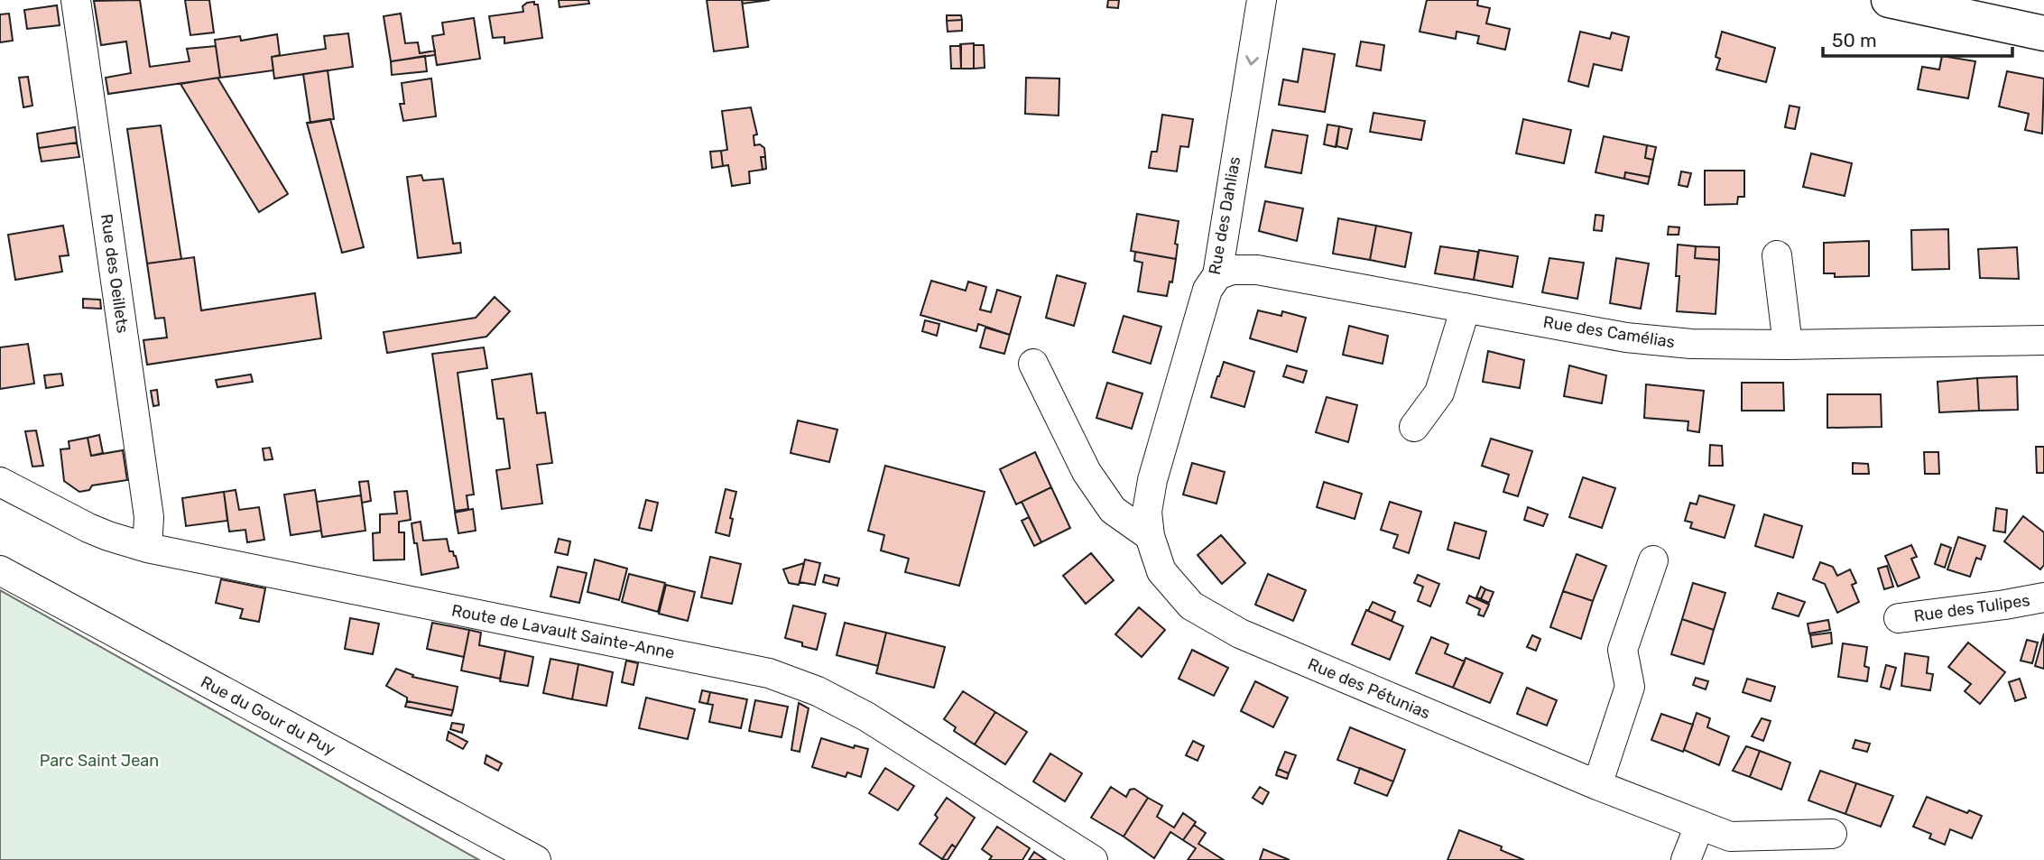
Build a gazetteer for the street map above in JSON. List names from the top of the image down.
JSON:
{
  "streets": {
    "street": [
      "Rue des Dahlias",
      "Rue des Oeillets",
      "Rue des Camélias",
      "Rue des Tulipes",
      "Route de Lavault Sainte-Anne",
      "Rue des Pétunias",
      "Rue du Gour du Puy"
    ]
  },
  "crossings": [
    ["Rue des Dahlias", "Rue des Camélias"],
    ["Rue des Dahlias", "Rue des Pétunias"],
    ["Rue des Oeillets", "Route de Lavault Sainte-Anne"]
  ],
  "one_way": ["Rue des Dahlias"],
  "parks": ["Parc Saint Jean"],
  "scale_bar": "50 m"
}
